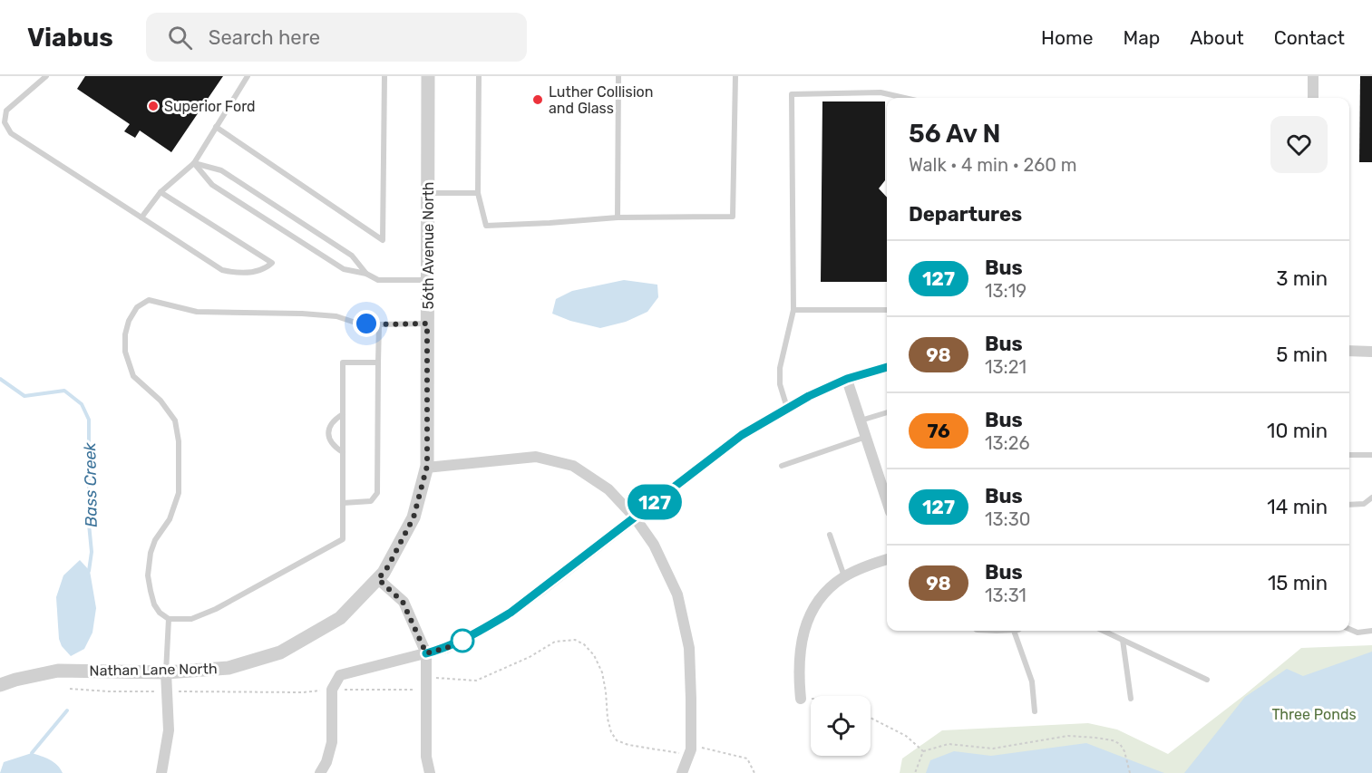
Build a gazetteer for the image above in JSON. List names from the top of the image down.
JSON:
{
  "streets": {
    "street": ["56th Avenue North", "Nathan Lane North"]
  },
  "crossings": [
    ["56th Avenue North", "Nathan Lane North"]
  ],
  "water": ["Bass Creek"],
  "parks": ["Three Ponds"],
  "places": ["Luther Collision and Glass", "Superior Ford"],
  "lines": ["bus line 127"],
  "page": {
    "header": "Viabus",
    "search": "Search here",
    "nav": [
      "Home",
      "Map",
      "About",
      "Contact"
    ],
    "on_map": "127",
    "heading": [
      ["56 Av N", "Walk · 4 min · 260 m"],
      "Departures"
    ],
    "list": [
      {
        "mark": "127",
        "name": "Bus",
        "note": "13:19",
        "value": "3 min"
      },
      {
        "mark": "98",
        "name": "Bus",
        "note": "13:21",
        "value": "5 min"
      },
      {
        "mark": "76",
        "name": "Bus",
        "note": "13:26",
        "value": "10 min"
      },
      {
        "mark": "127",
        "name": "Bus",
        "note": "13:30",
        "value": "14 min"
      },
      {
        "mark": "98",
        "name": "Bus",
        "note": "13:31",
        "value": "15 min"
      }
    ]
  }
}
